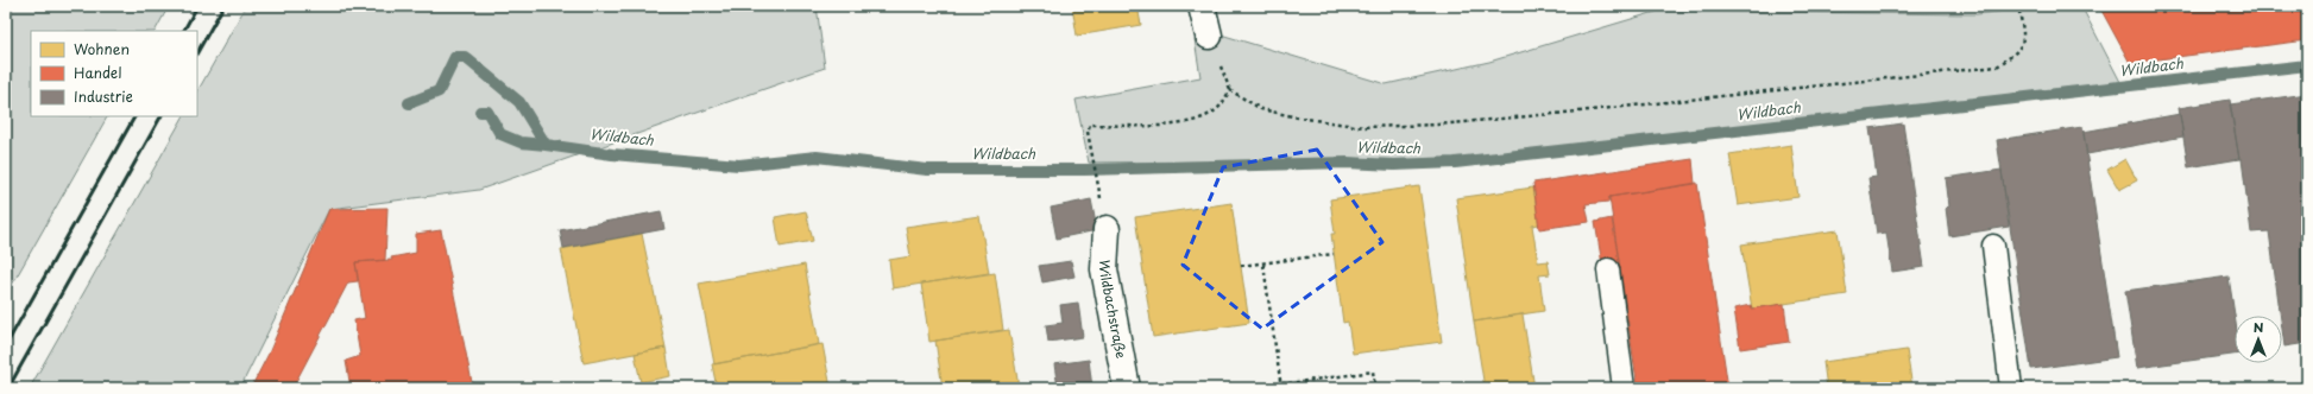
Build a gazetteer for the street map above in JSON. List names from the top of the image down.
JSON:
{
  "streets": {
    "street": ["Wildbachstraße"]
  },
  "water": ["Wildbach"],
  "legend": ["Wohnen", "Handel", "Industrie"],
  "north": "top"
}
